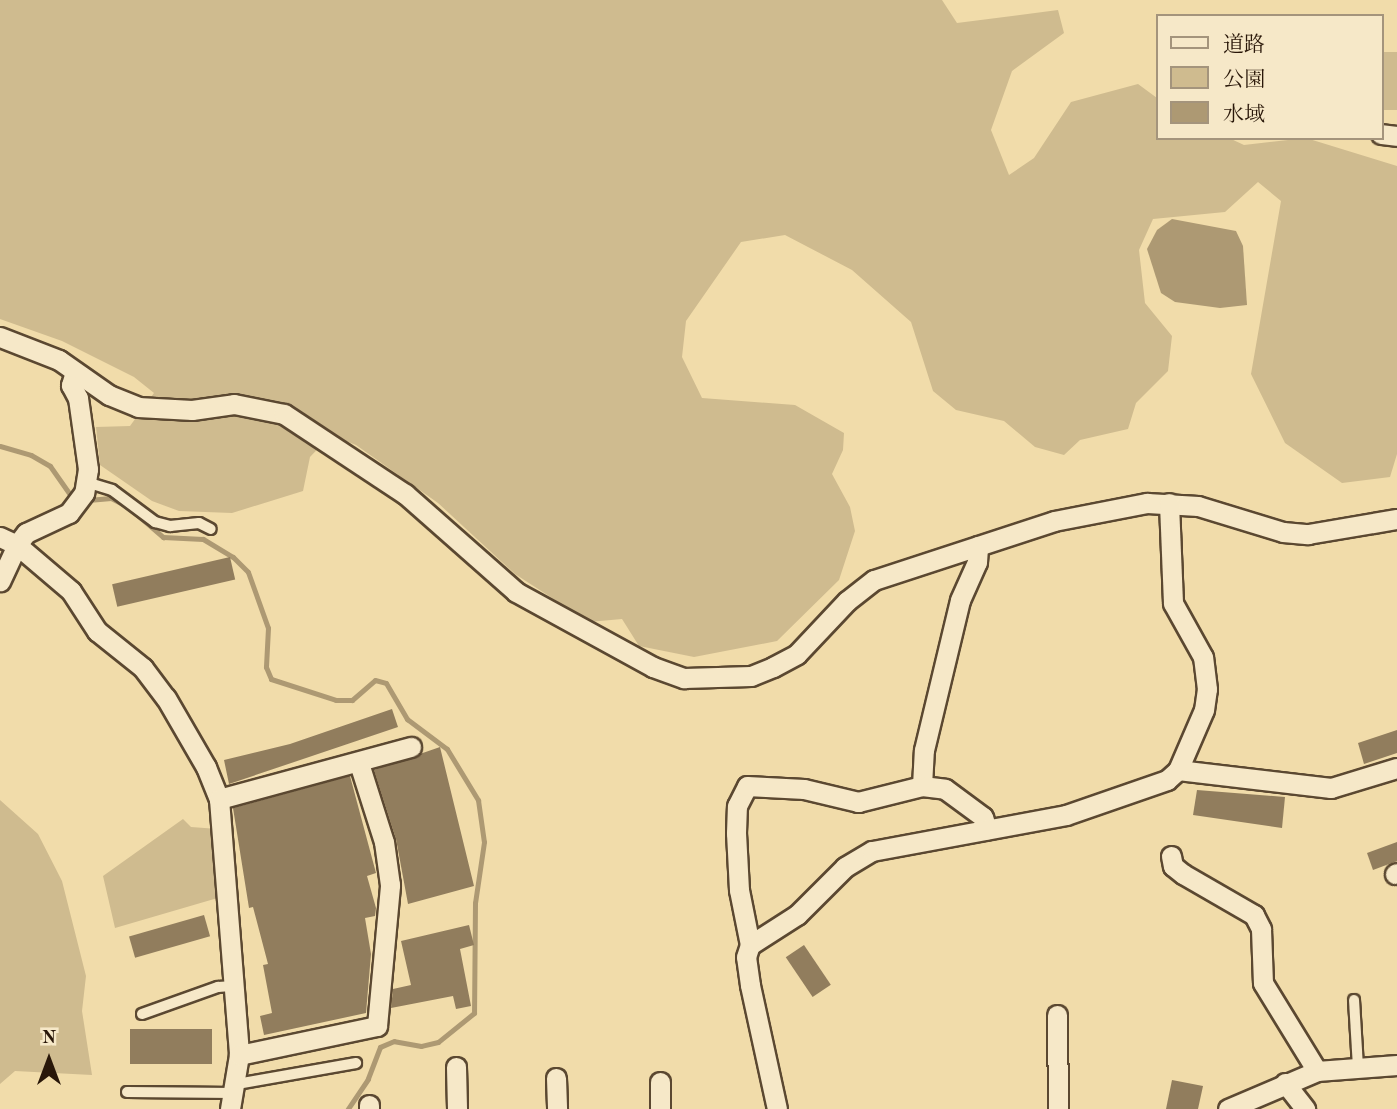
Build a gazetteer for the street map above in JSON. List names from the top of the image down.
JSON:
{
  "legend": ["道路", "公園", "水域"],
  "north": "top"
}
